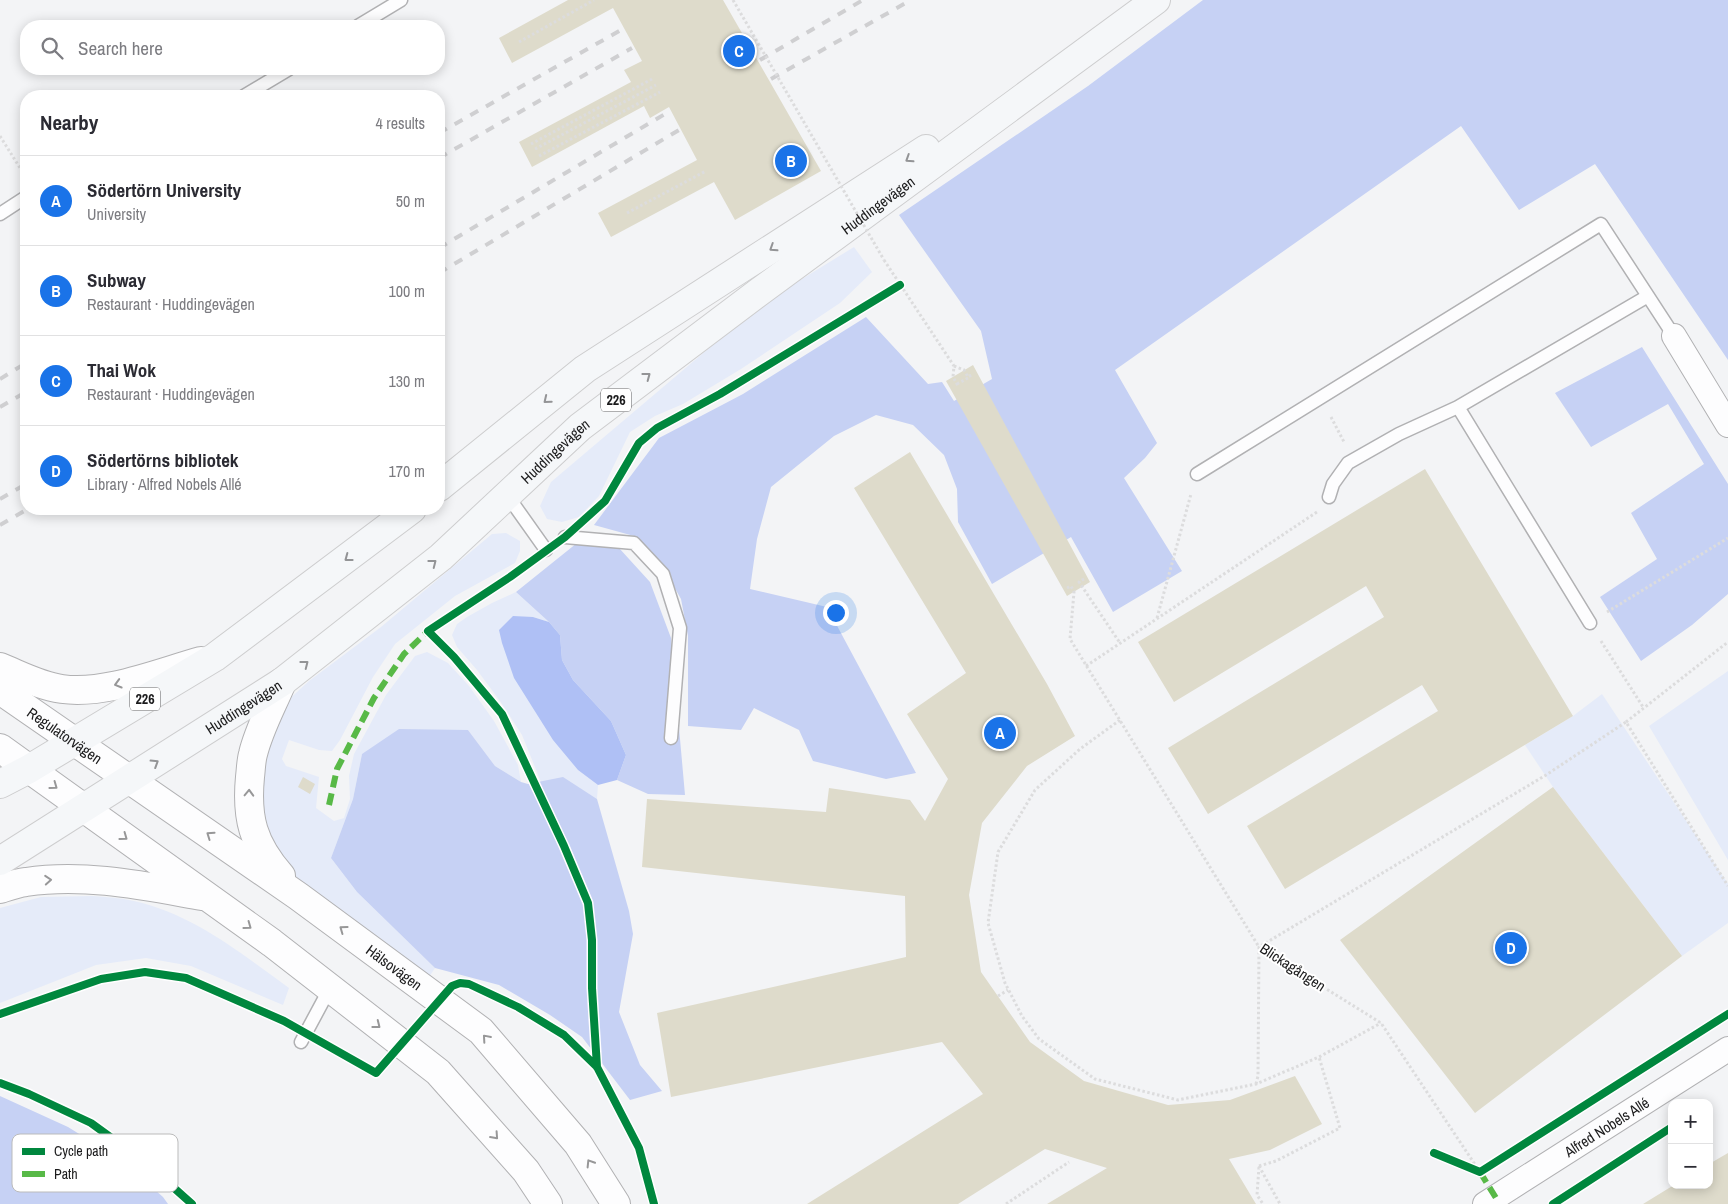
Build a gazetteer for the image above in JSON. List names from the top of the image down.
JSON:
{
  "streets": {
    "main road": ["Huddingevägen", "226"],
    "street": ["Regulatorvägen", "Hälsovägen", "Alfred Nobels Allé"],
    "path": ["Blickagången"]
  },
  "crossings": [
    ["Huddingevägen", "Regulatorvägen"],
    ["Huddingevägen", "Hälsovägen"],
    ["226", "Regulatorvägen"],
    ["Regulatorvägen", "Hälsovägen"]
  ],
  "legend": ["Cycle path", "Path"],
  "page": {
    "search": "Search here",
    "pins": [
      "C",
      "B",
      "A",
      "D"
    ],
    "heading": ["Nearby", "4 results"],
    "list": [
      {
        "mark": "A",
        "name": "Södertörn University",
        "note": "University",
        "value": "50 m"
      },
      {
        "mark": "B",
        "name": "Subway",
        "note": "Restaurant · Huddingevägen",
        "value": "100 m"
      },
      {
        "mark": "C",
        "name": "Thai Wok",
        "note": "Restaurant · Huddingevägen",
        "value": "130 m"
      },
      {
        "mark": "D",
        "name": "Södertörns bibliotek",
        "note": "Library · Alfred Nobels Allé",
        "value": "170 m"
      }
    ],
    "map_buttons": ["+", "−"]
  }
}
